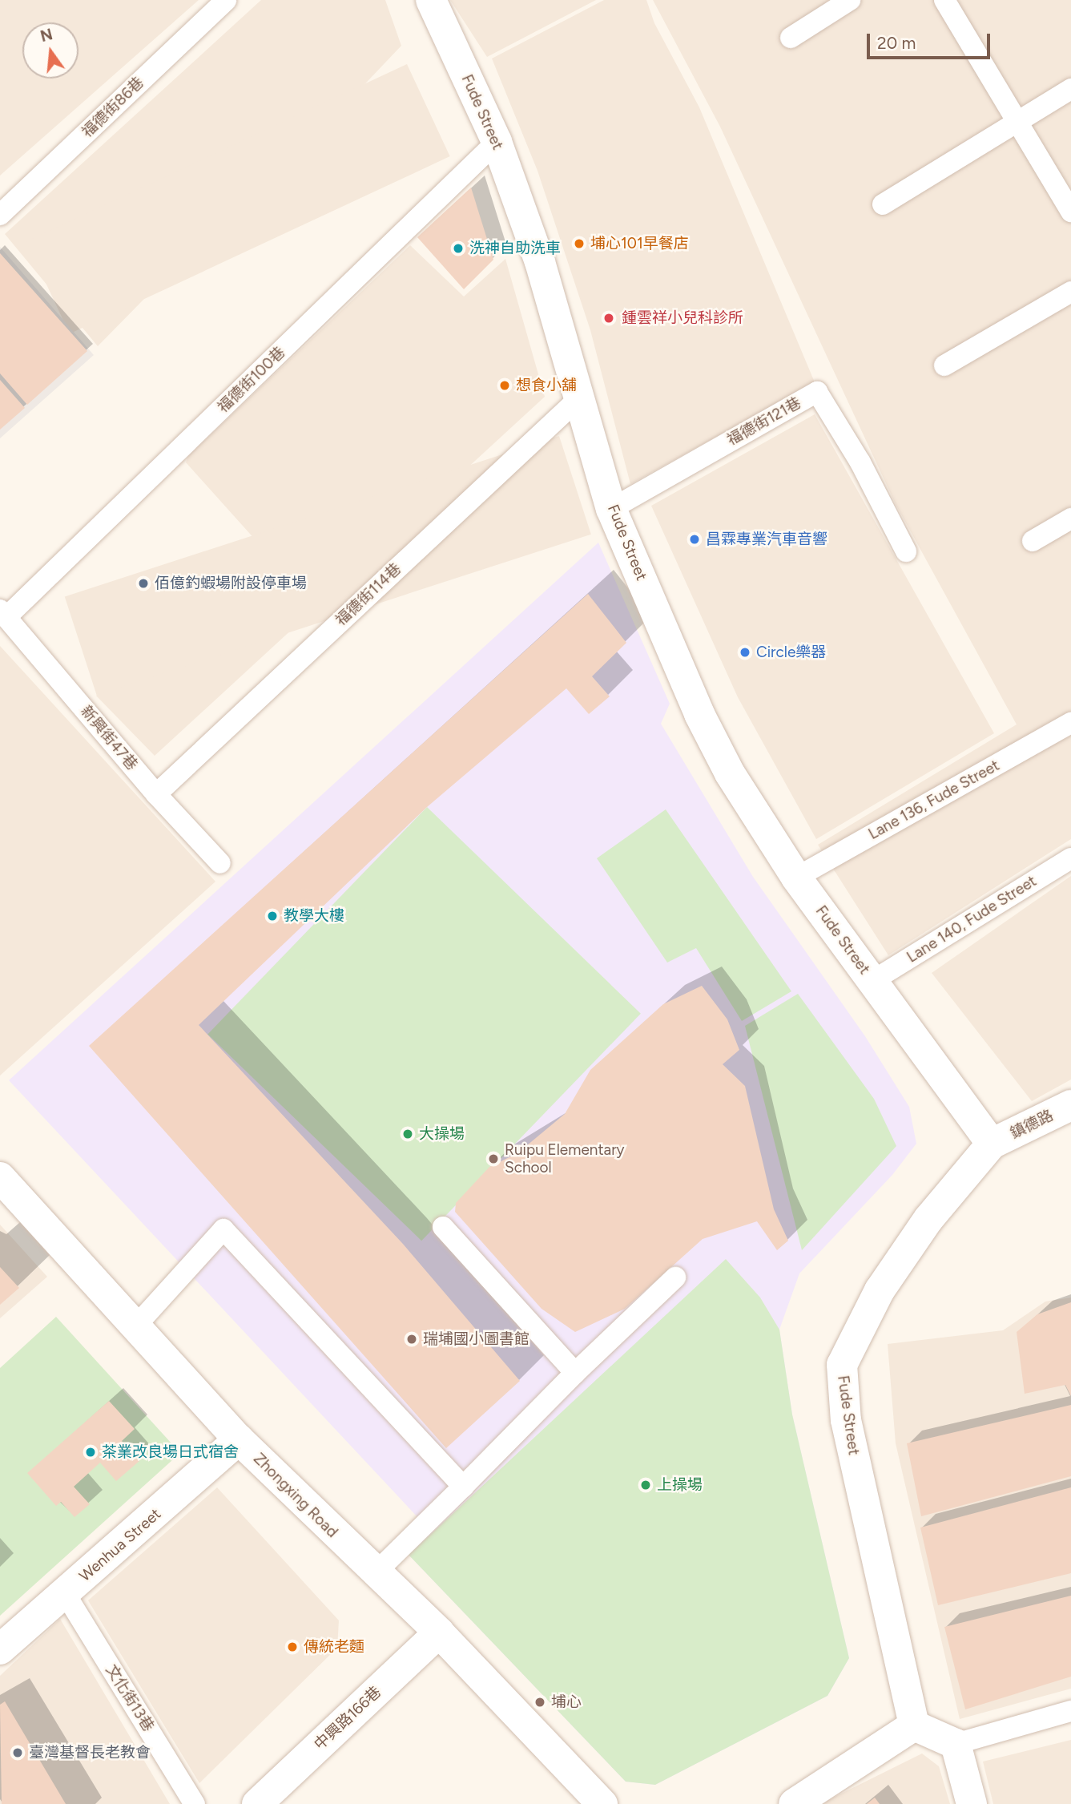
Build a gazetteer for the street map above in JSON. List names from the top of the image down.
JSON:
{
  "streets": {
    "street": [
      "Fude Street",
      "鎮德路",
      "Zhongxing Road",
      "Wenhua Street",
      "中興路166巷"
    ],
    "lane": [
      "福德街86巷",
      "福德街100巷",
      "福德街121巷",
      "福德街114巷",
      "新興街47巷",
      "Lane 136, Fude Street",
      "Lane 140, Fude Street",
      "文化街13巷"
    ]
  },
  "crossings": [
    ["Fude Street", "福德街100巷"],
    ["Fude Street", "福德街121巷"],
    ["Fude Street", "福德街114巷"],
    ["Fude Street", "Lane 136, Fude Street"],
    ["Fude Street", "Lane 140, Fude Street"],
    ["Fude Street", "鎮德路"],
    ["福德街100巷", "新興街47巷"],
    ["福德街114巷", "新興街47巷"],
    ["Zhongxing Road", "Wenhua Street"],
    ["Zhongxing Road", "中興路166巷"],
    ["Wenhua Street", "文化街13巷"]
  ],
  "places": [
    "埔心101早餐店",
    "洗神自助洗車",
    "鍾雲祥小兒科診所",
    "想食小舖",
    "昌霖專業汽車音響",
    "佰億釣蝦場附設停車場",
    "Circle樂器",
    "教學大樓",
    "大操場",
    "Ruipu Elementary School",
    "瑞埔國小圖書館",
    "茶業改良場日式宿舍",
    "上操場",
    "傳統老麵",
    "埔心",
    "臺灣基督長老教會"
  ],
  "scale_bar": "20 m",
  "north": "top"
}
